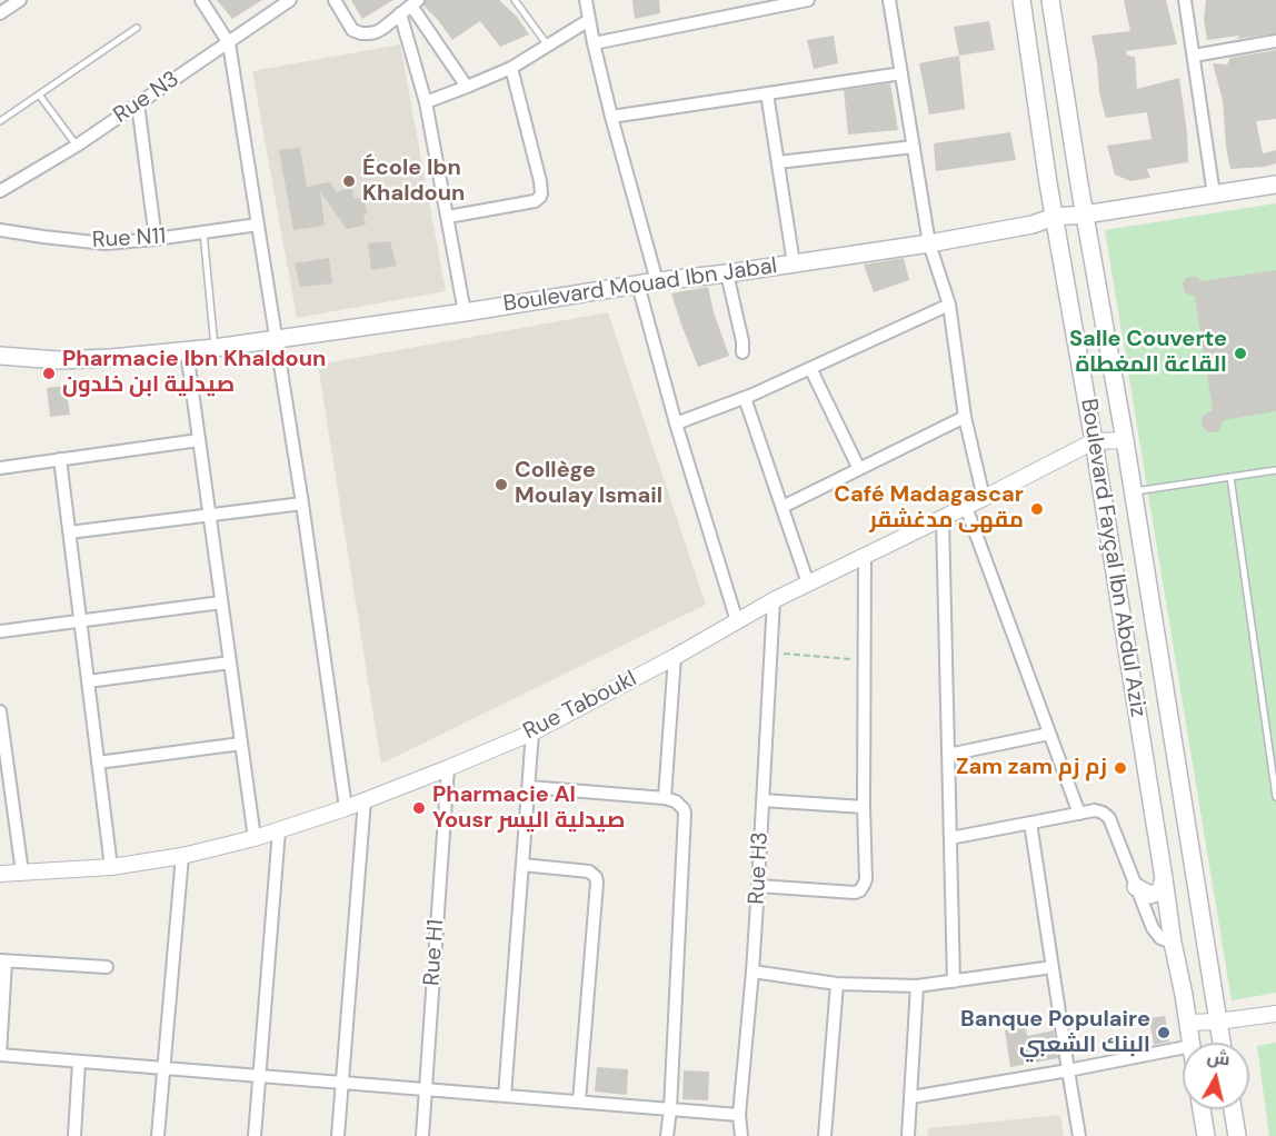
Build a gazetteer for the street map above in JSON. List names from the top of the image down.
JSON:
{
  "streets": {
    "main road": ["Boulevard Mouad Ibn Jabal", "Boulevard Fayçal Ibn Abdul Aziz"],
    "street": [
      "Rue N3",
      "Rue N11",
      "Rue Taboukl",
      "Rue H3",
      "Rue H1"
    ]
  },
  "crossings": [
    ["Boulevard Mouad Ibn Jabal", "Boulevard Fayçal Ibn Abdul Aziz"],
    ["Boulevard Fayçal Ibn Abdul Aziz", "Rue Taboukl"],
    ["Rue Taboukl", "Rue H3"],
    ["Rue Taboukl", "Rue H1"]
  ],
  "places": [
    "École Ibn Khaldoun",
    "Salle Couverte القاعة المغطاة",
    "Pharmacie Ibn Khaldoun صيدلية ابن خلدون",
    "Collège Moulay Ismail",
    "Café Madagascar مقهى مدغشقر",
    "Zam zam زم زم",
    "Pharmacie Al Yousr صيدلية اليسر",
    "Banque Populaire البنك الشعبي"
  ],
  "north": "top"
}
